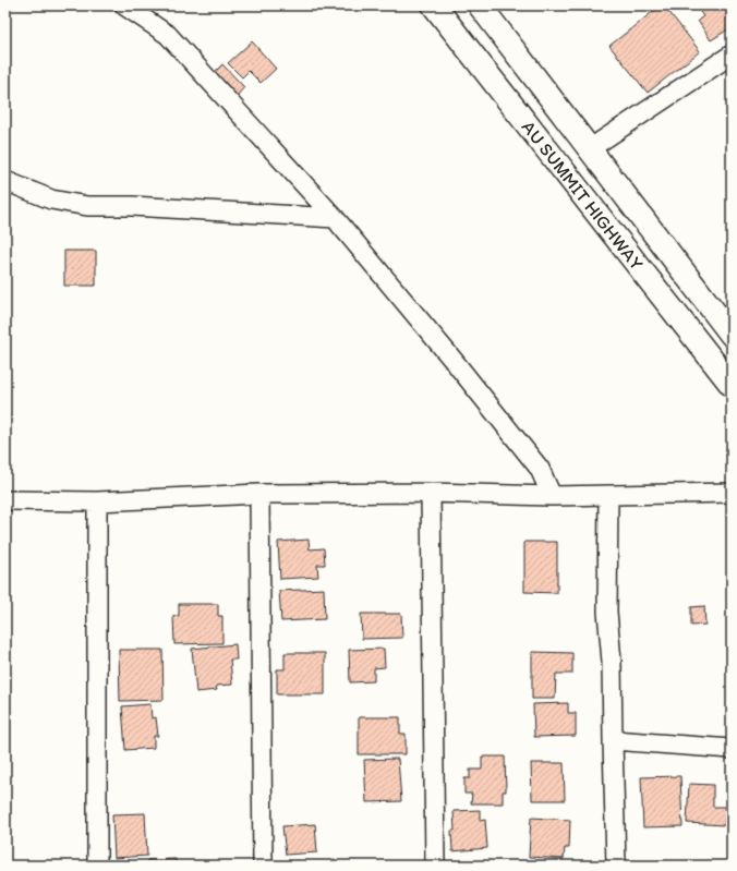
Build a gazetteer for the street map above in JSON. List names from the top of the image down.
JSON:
{
  "streets": {
    "main road": ["AU SUMMIT HIGHWAY"]
  }
}
